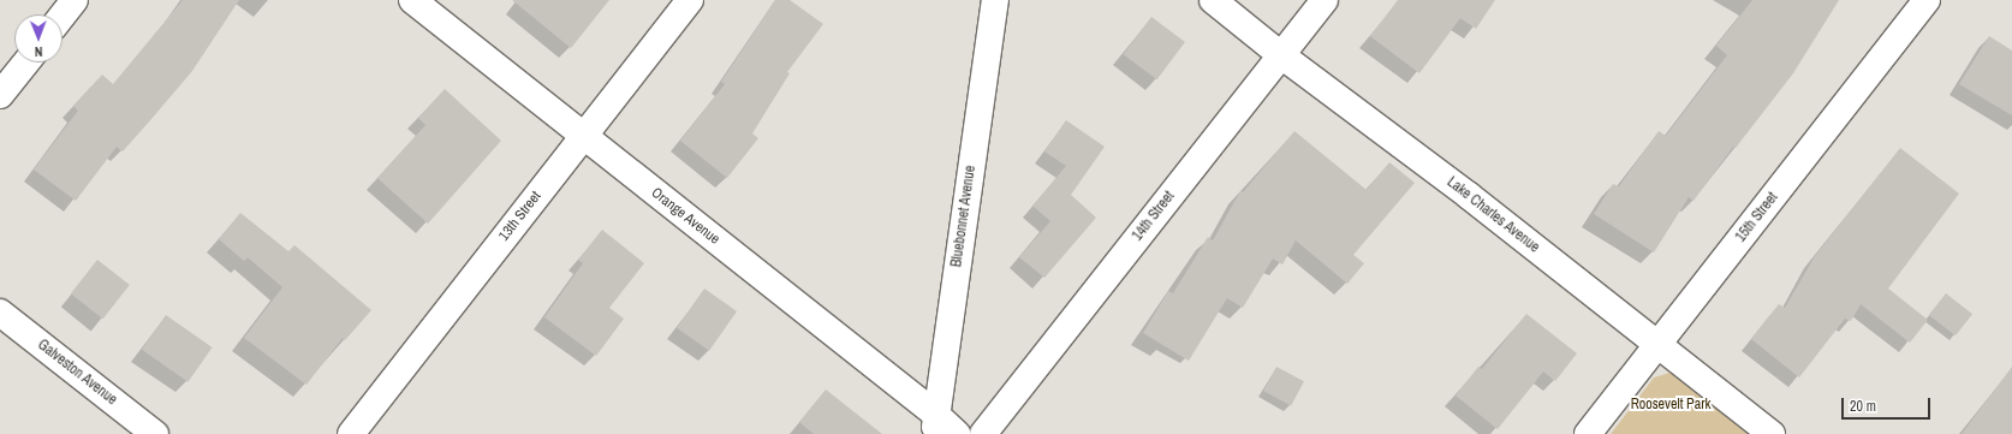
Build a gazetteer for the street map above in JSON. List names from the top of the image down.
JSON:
{
  "streets": {
    "street": [
      "Lake Charles Avenue",
      "13th Street",
      "Orange Avenue",
      "Bluebonnet Avenue",
      "14th Street",
      "15th Street",
      "Galveston Avenue"
    ]
  },
  "crossings": [
    ["Lake Charles Avenue", "14th Street"],
    ["Lake Charles Avenue", "15th Street"],
    ["13th Street", "Orange Avenue"],
    ["Orange Avenue", "Bluebonnet Avenue"]
  ],
  "parks": ["Roosevelt Park"],
  "scale_bar": "20 m",
  "north": "bottom"
}
